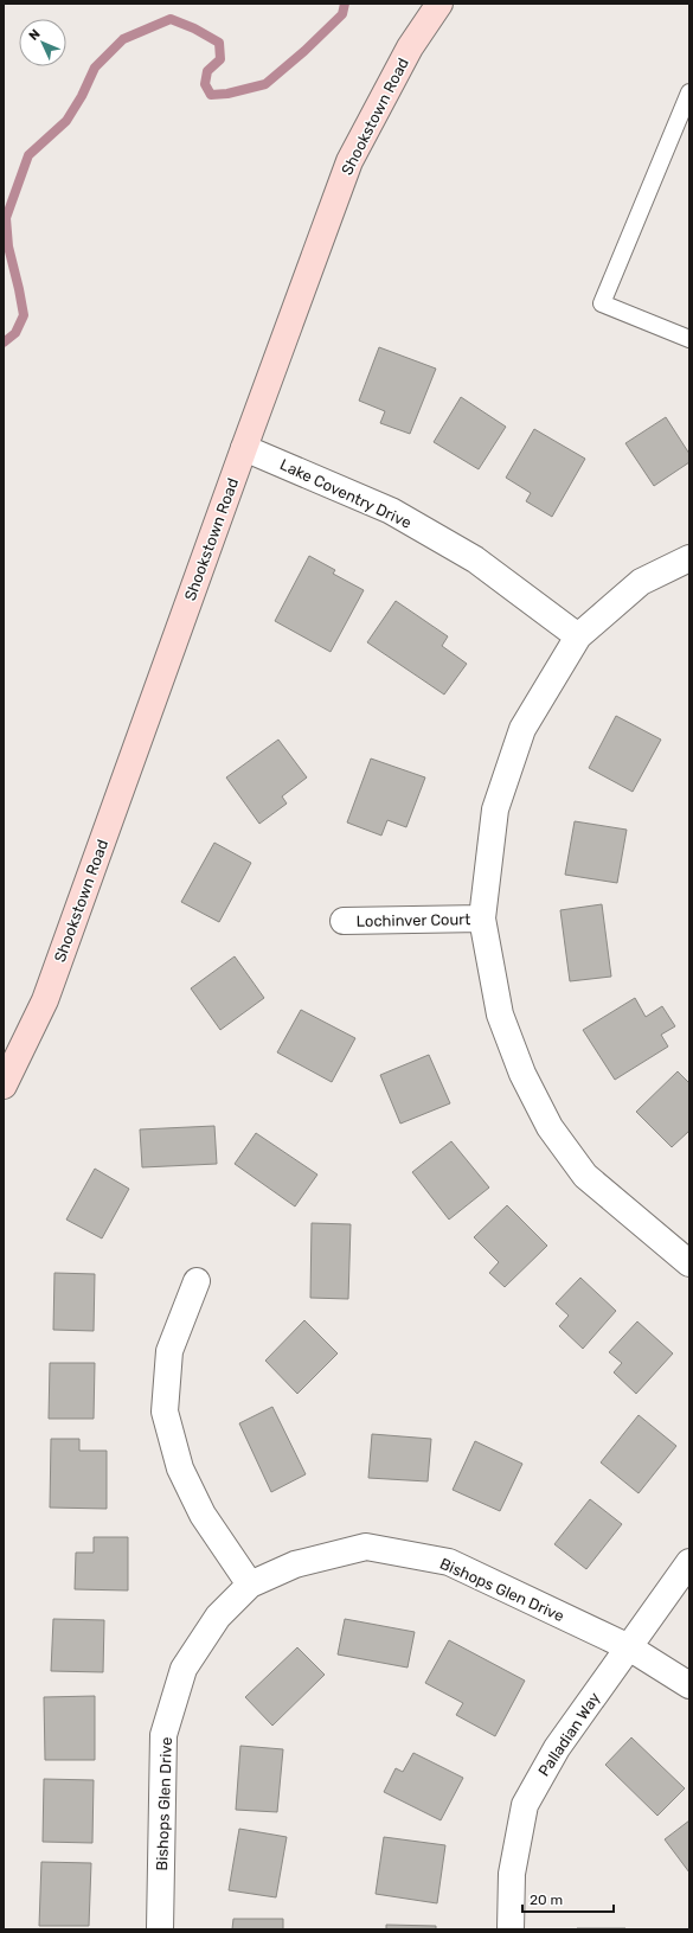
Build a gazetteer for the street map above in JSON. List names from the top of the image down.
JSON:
{
  "streets": {
    "street": [
      "Shookstown Road",
      "Lake Coventry Drive",
      "Lochinver Court",
      "Bishops Glen Drive",
      "Palladian Way"
    ]
  },
  "crossings": [
    ["Shookstown Road", "Lake Coventry Drive"],
    ["Bishops Glen Drive", "Palladian Way"]
  ],
  "scale_bar": "20 m",
  "north": "top left"
}
